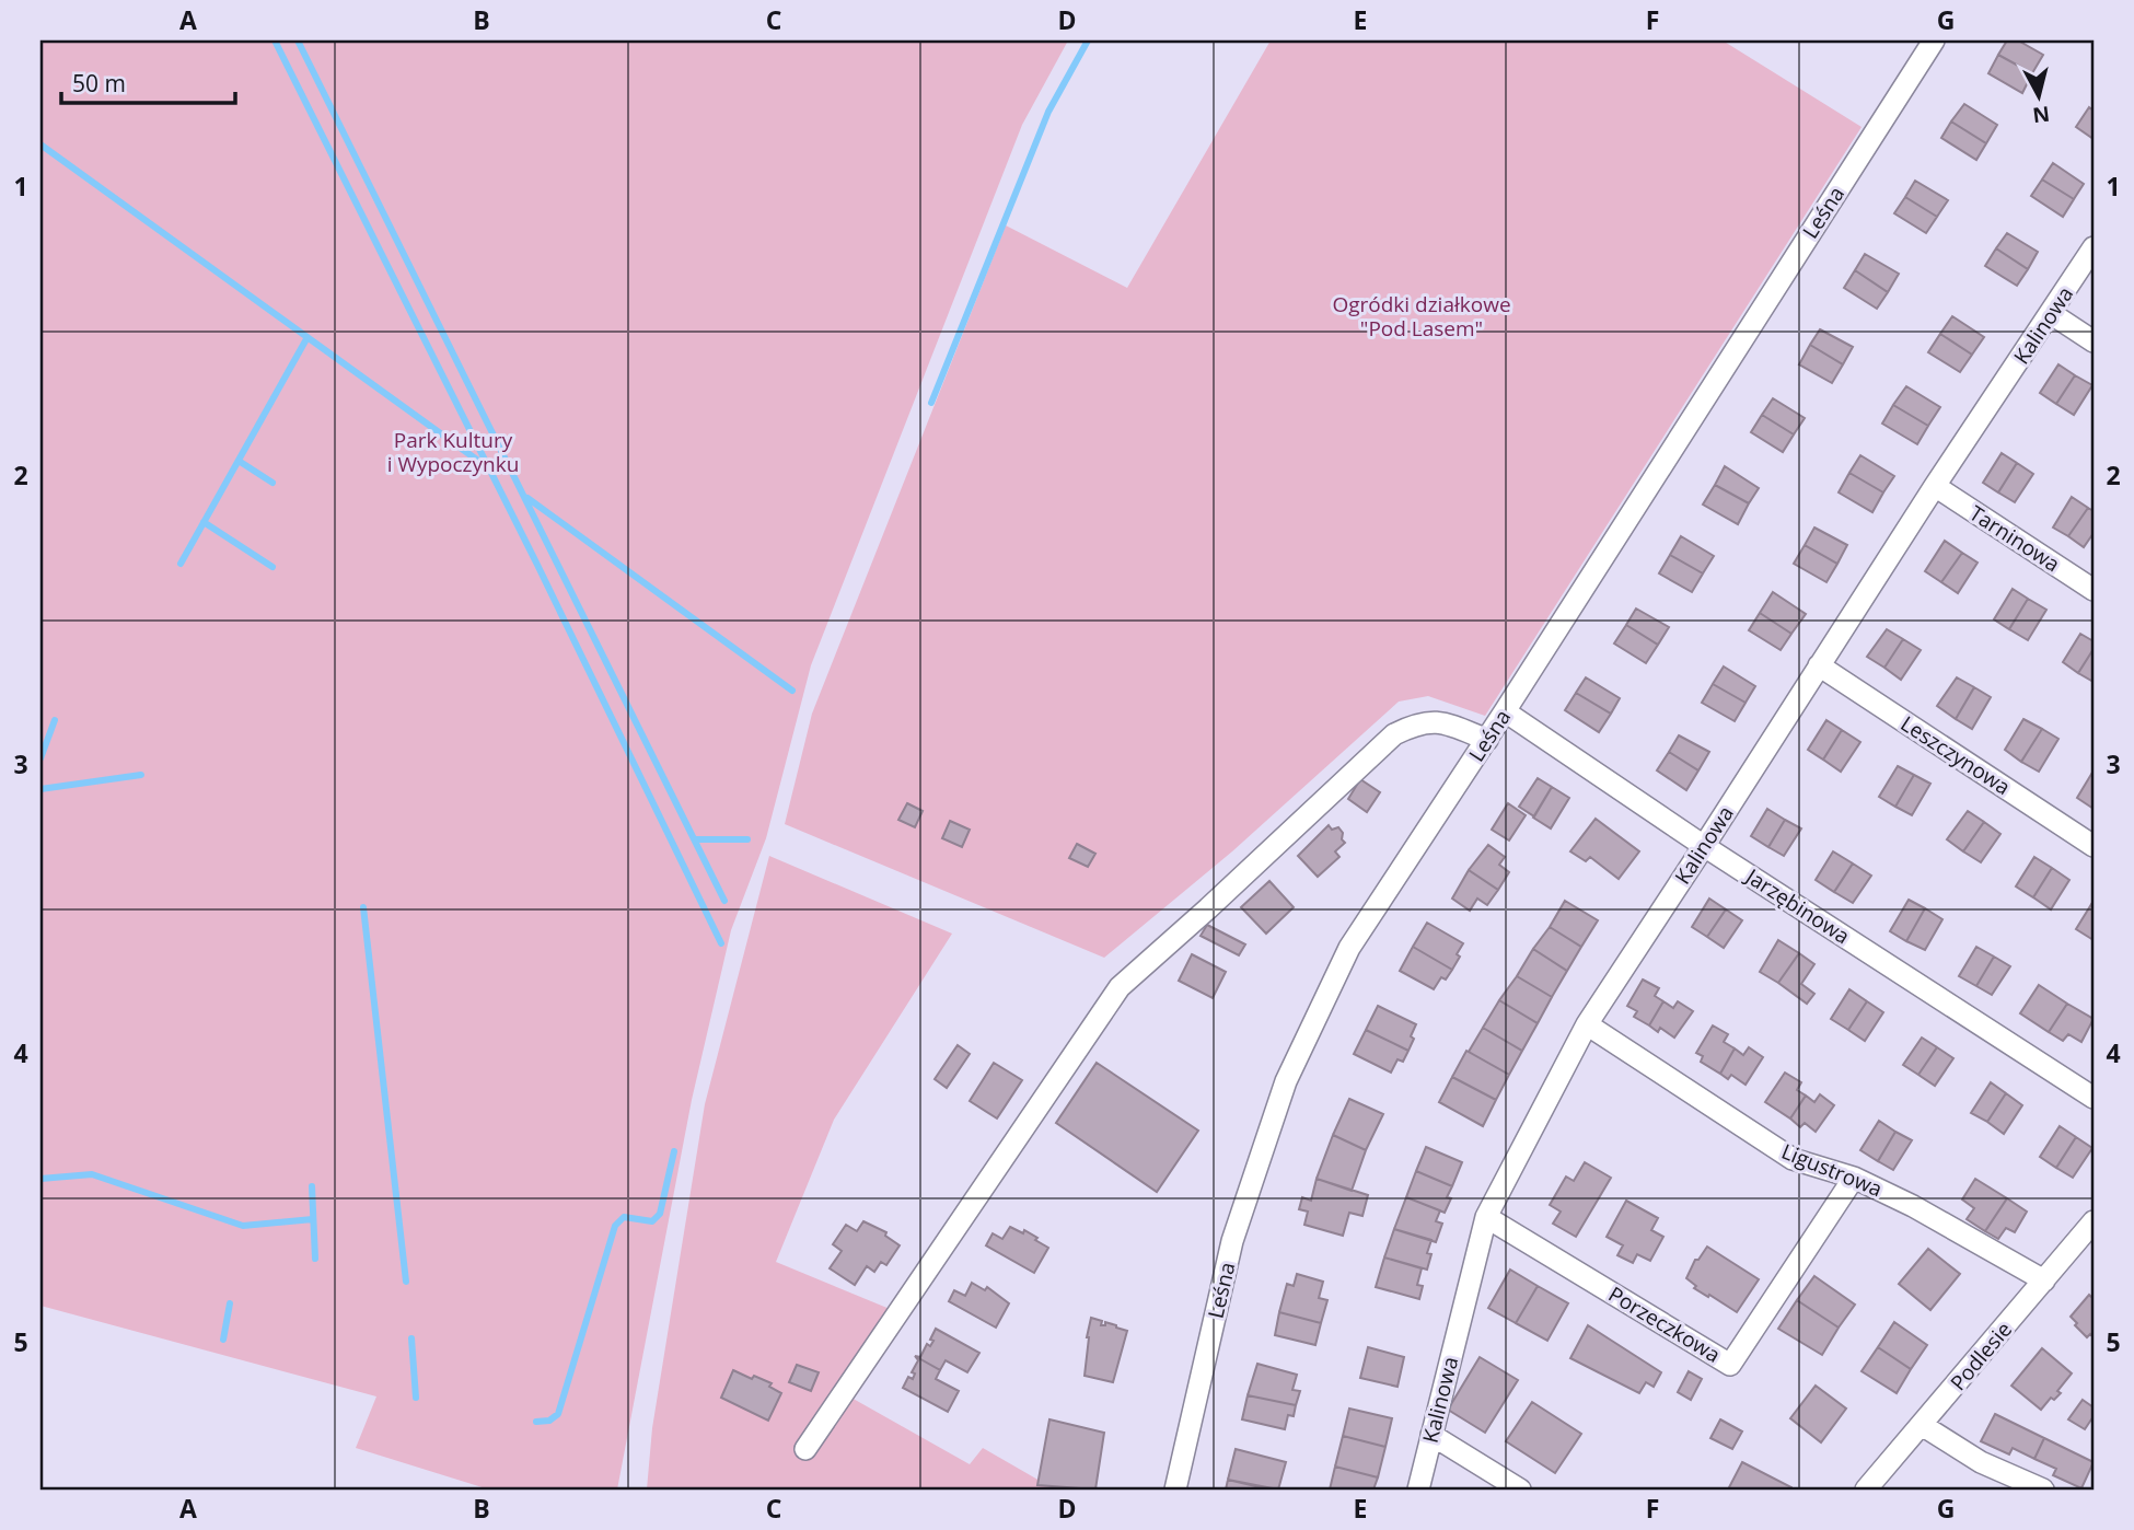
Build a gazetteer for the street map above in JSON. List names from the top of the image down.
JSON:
{
  "streets": {
    "street": [
      "Leśna",
      "Kalinowa",
      "Tarninowa",
      "Leszczynowa",
      "Jarzębinowa",
      "Ligustrowa",
      "Porzeczkowa",
      "Podlesie"
    ]
  },
  "crossings": [
    ["Leśna", "Jarzębinowa"],
    ["Kalinowa", "Tarninowa"],
    ["Kalinowa", "Leszczynowa"],
    ["Kalinowa", "Jarzębinowa"],
    ["Kalinowa", "Ligustrowa"],
    ["Kalinowa", "Porzeczkowa"],
    ["Ligustrowa", "Porzeczkowa"],
    ["Ligustrowa", "Podlesie"]
  ],
  "parks": ["Ogródki działkowe \"Pod Lasem\"", "Park Kultury i Wypoczynku"],
  "scale_bar": "50 m",
  "north": "bottom",
  "grid": {
    "columns": [
      "A",
      "B",
      "C",
      "D",
      "E",
      "F",
      "G"
    ],
    "rows": [
      "1",
      "2",
      "3",
      "4",
      "5"
    ]
  }
}
